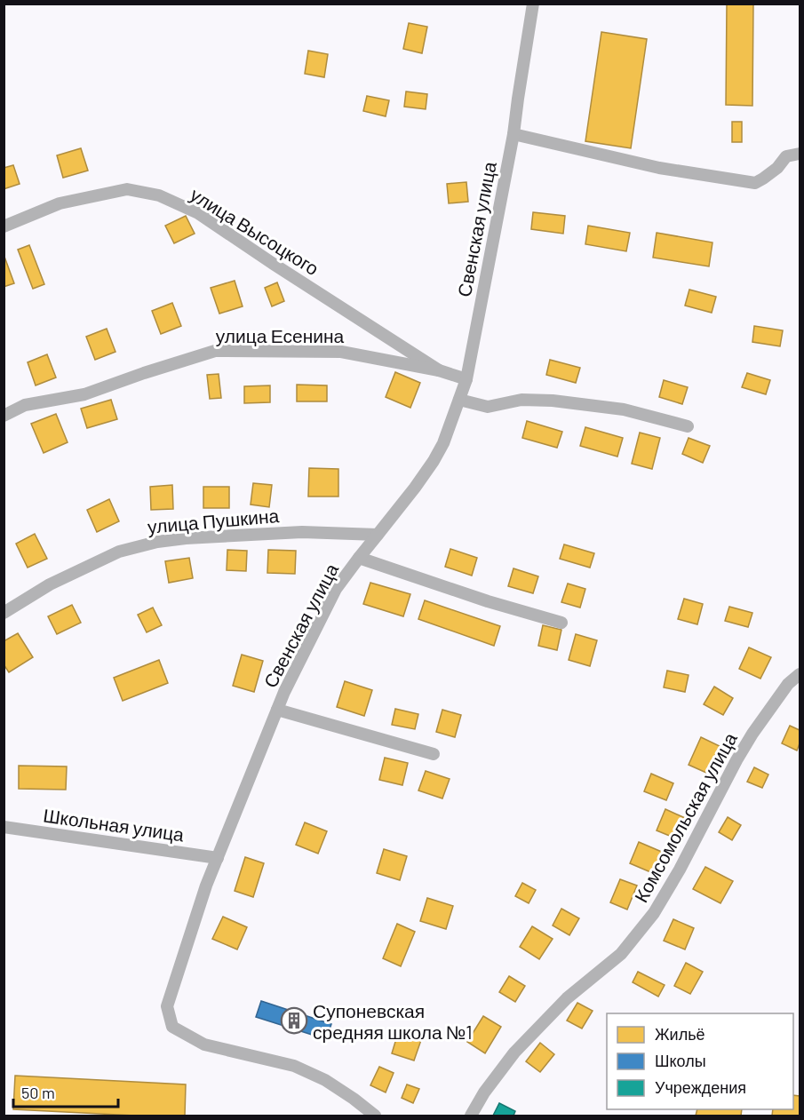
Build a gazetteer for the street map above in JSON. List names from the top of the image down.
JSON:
{
  "streets": {
    "street": [
      "Свенская улица",
      "улица Высоцкого",
      "улица Есенина",
      "улица Пушкина",
      "Комсомольская улица",
      "Школьная улица"
    ]
  },
  "crossings": [
    ["Свенская улица", "улица Есенина"],
    ["Свенская улица", "улица Пушкина"],
    ["Свенская улица", "Школьная улица"],
    ["улица Высоцкого", "улица Есенина"]
  ],
  "places": {
    "building": ["Супоневская средняя школа №1"]
  },
  "legend": ["Жильё", "Школы", "Учреждения"],
  "scale_bar": "50 m"
}
